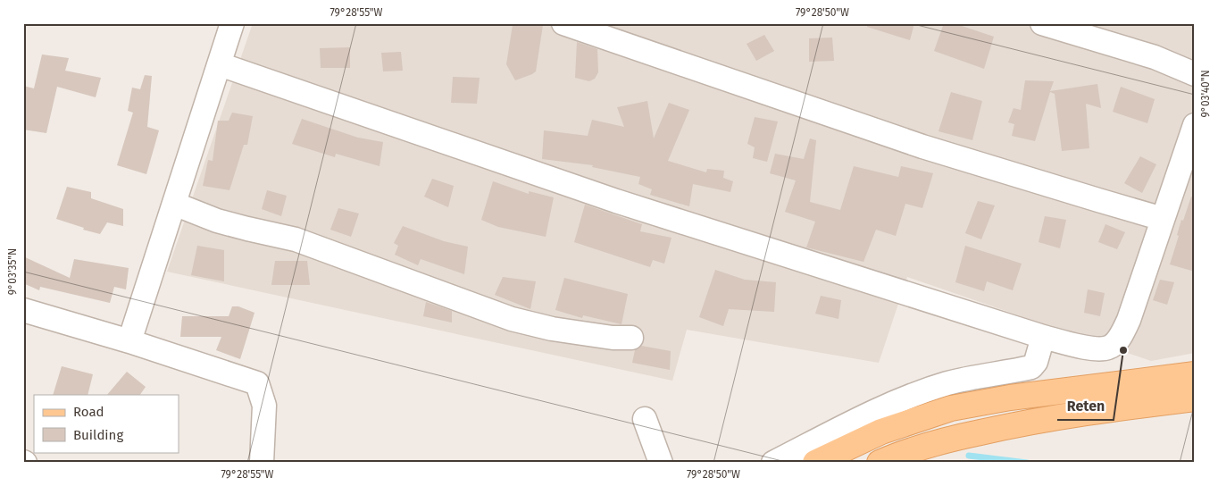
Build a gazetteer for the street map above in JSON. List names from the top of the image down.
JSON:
{
  "places": ["Reten"],
  "legend": ["Road", "Building"],
  "coordinates": [
    "79°28'55\"W",
    "79°28'50\"W",
    "9°03'40\"N",
    "9°03'35\"N"
  ]
}
